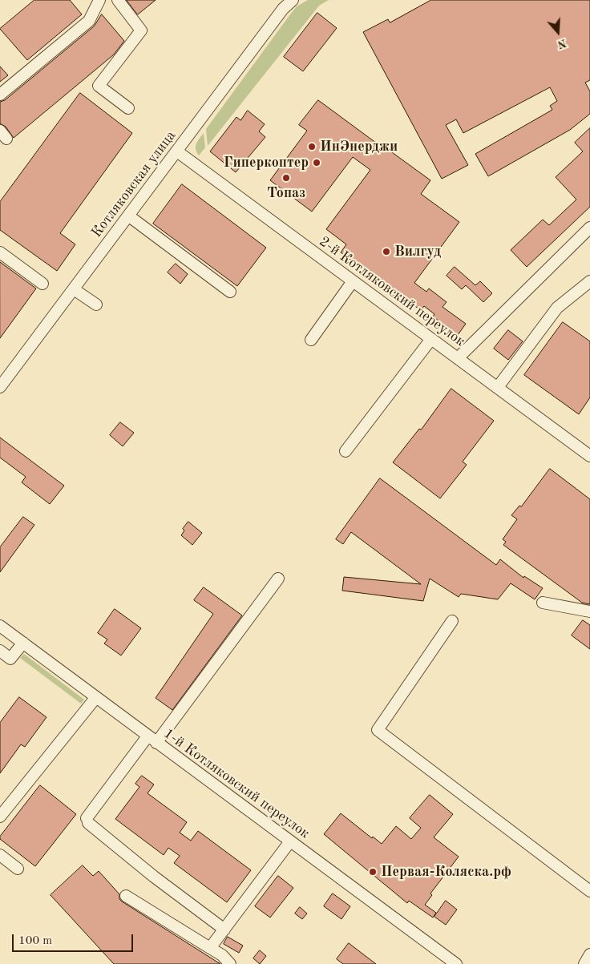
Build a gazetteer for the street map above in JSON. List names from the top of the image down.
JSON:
{
  "streets": {
    "street": ["Котляковская улица", "2-й Котляковский переулок", "1-й Котляковский переулок"]
  },
  "crossings": [
    ["Котляковская улица", "2-й Котляковский переулок"]
  ],
  "places": [
    "ИнЭнерджи",
    "Гиперкоптер",
    "Топаз",
    "Вилгуд",
    "Первая-Коляска.рф"
  ],
  "scale_bar": "100 m",
  "north": "bottom"
}
